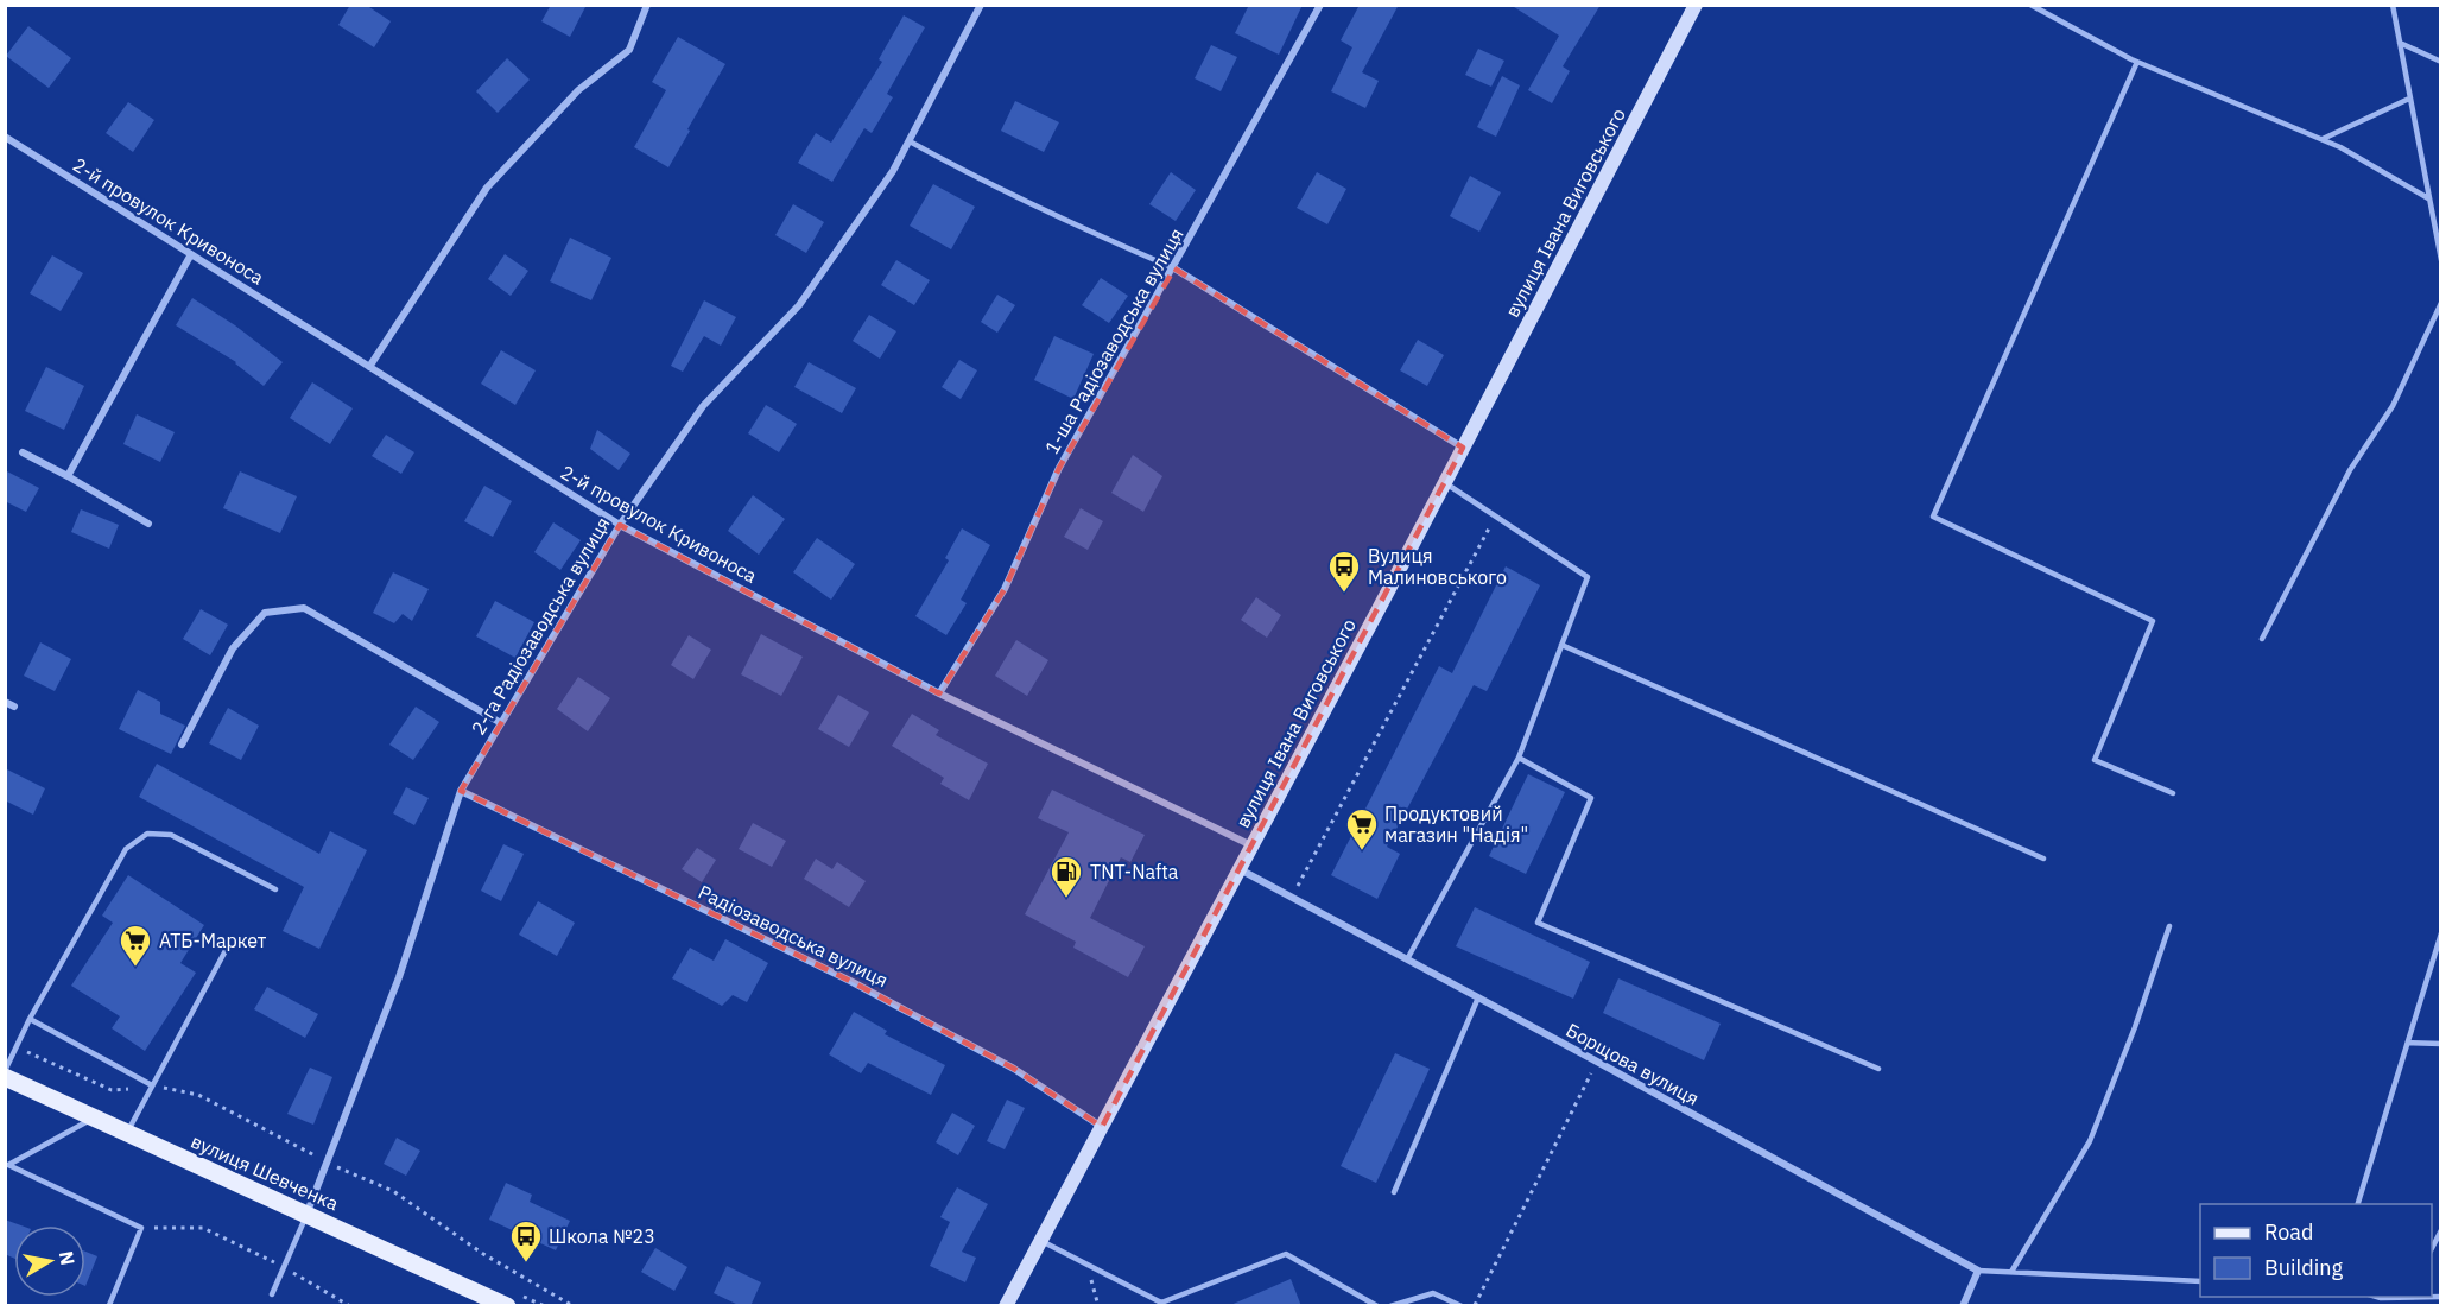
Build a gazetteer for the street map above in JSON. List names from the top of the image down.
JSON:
{
  "streets": {
    "main road": ["вулиця Шевченка"],
    "street": [
      "вулиця Івана Виговського",
      "2-й провулок Кривоноса",
      "1-ша Радіозаводська вулиця",
      "2-га Радіозаводська вулиця",
      "Радіозаводська вулиця",
      "Борщова вулиця"
    ]
  },
  "crossings": [
    ["вулиця Івана Виговського", "2-й провулок Кривоноса"],
    ["вулиця Івана Виговського", "Радіозаводська вулиця"],
    ["вулиця Івана Виговського", "Борщова вулиця"],
    ["2-й провулок Кривоноса", "1-ша Радіозаводська вулиця"],
    ["2-й провулок Кривоноса", "2-га Радіозаводська вулиця"],
    ["2-га Радіозаводська вулиця", "Радіозаводська вулиця"],
    ["2-га Радіозаводська вулиця", "вулиця Шевченка"]
  ],
  "places": {
    "bus stop": ["Вулиця Малиновського", "Школа №23"],
    "supermarket": ["Продуктовий магазин \"Надія\"", "АТБ-Маркет"],
    "fuel station": ["TNT-Nafta"]
  },
  "legend": ["Road", "Building"],
  "north": "right"
}
